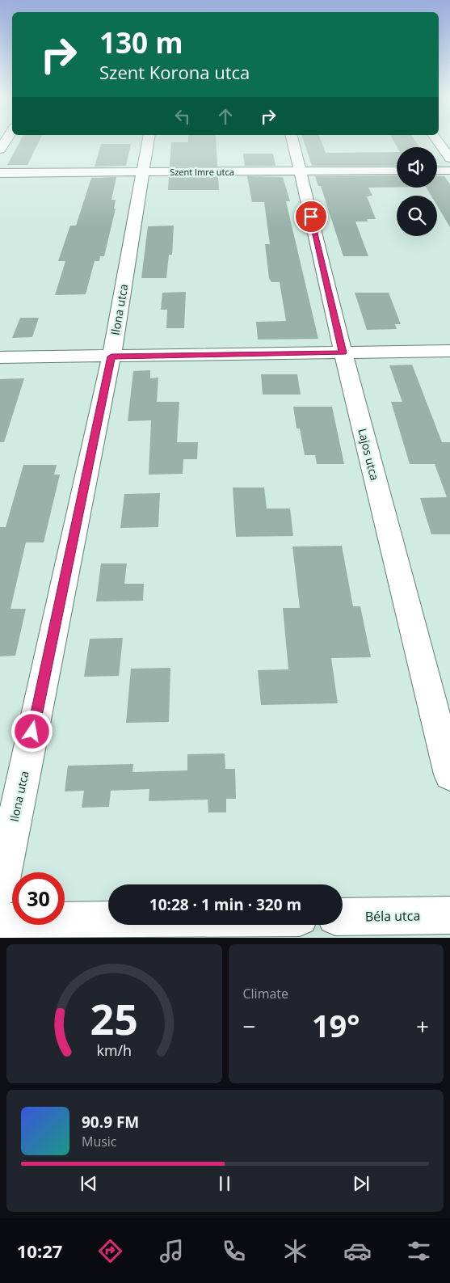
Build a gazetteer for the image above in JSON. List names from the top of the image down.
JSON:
{
  "streets": {
    "street": [
      "Szent Imre utca",
      "Ilona utca",
      "Lajos utca",
      "Béla utca"
    ]
  },
  "crossings": [
    ["Szent Imre utca", "Ilona utca"],
    ["Szent Imre utca", "Lajos utca"]
  ],
  "page": {
    "turn": ["130 m", "Szent Korona utca"],
    "limit": "30",
    "trip": "10:28 · 1 min · 320 m",
    "tile": "Climate",
    "heat": ["−", "19°", "+"],
    "song": ["90.9 FM", "Music"],
    "tabs": "10:27",
    "gauge": ["25", "km/h"]
  }
}
